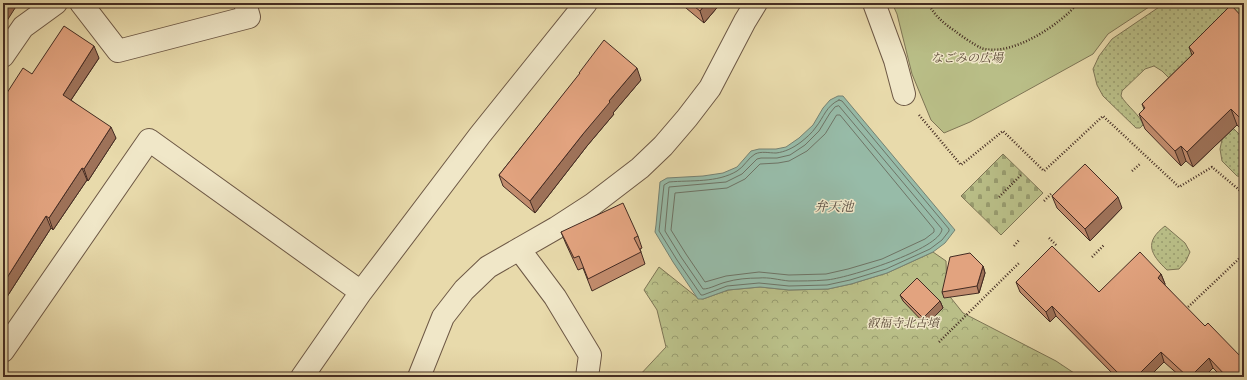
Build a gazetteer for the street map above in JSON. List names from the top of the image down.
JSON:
{
  "water": ["弁天池"],
  "parks": ["なごみの広場", "叡福寺北古墳"]
}
